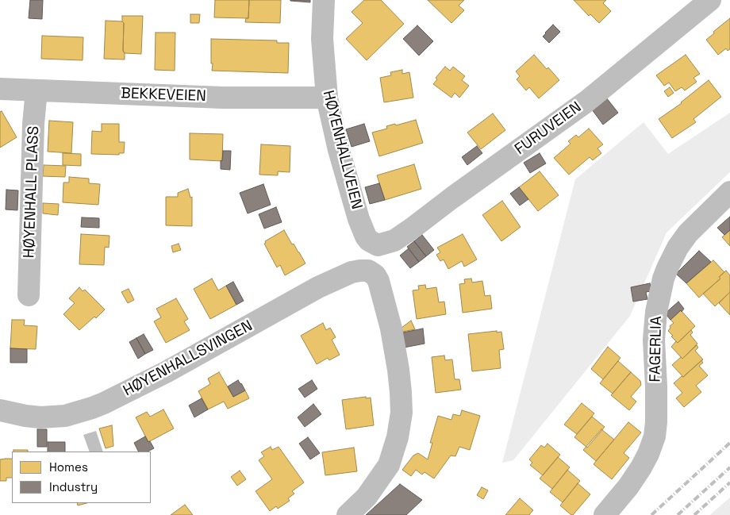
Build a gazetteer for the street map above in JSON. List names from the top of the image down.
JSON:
{
  "streets": {
    "street": [
      "BEKKEVEIEN",
      "FURUVEIEN",
      "HØYENHALLVEIEN",
      "HØYENHALL PLASS",
      "FAGERLIA",
      "HØYENHALLSVINGEN"
    ]
  },
  "crossings": [
    ["BEKKEVEIEN", "HØYENHALLVEIEN"],
    ["BEKKEVEIEN", "HØYENHALL PLASS"],
    ["FURUVEIEN", "HØYENHALLVEIEN"]
  ],
  "legend": ["Homes", "Industry"]
}
